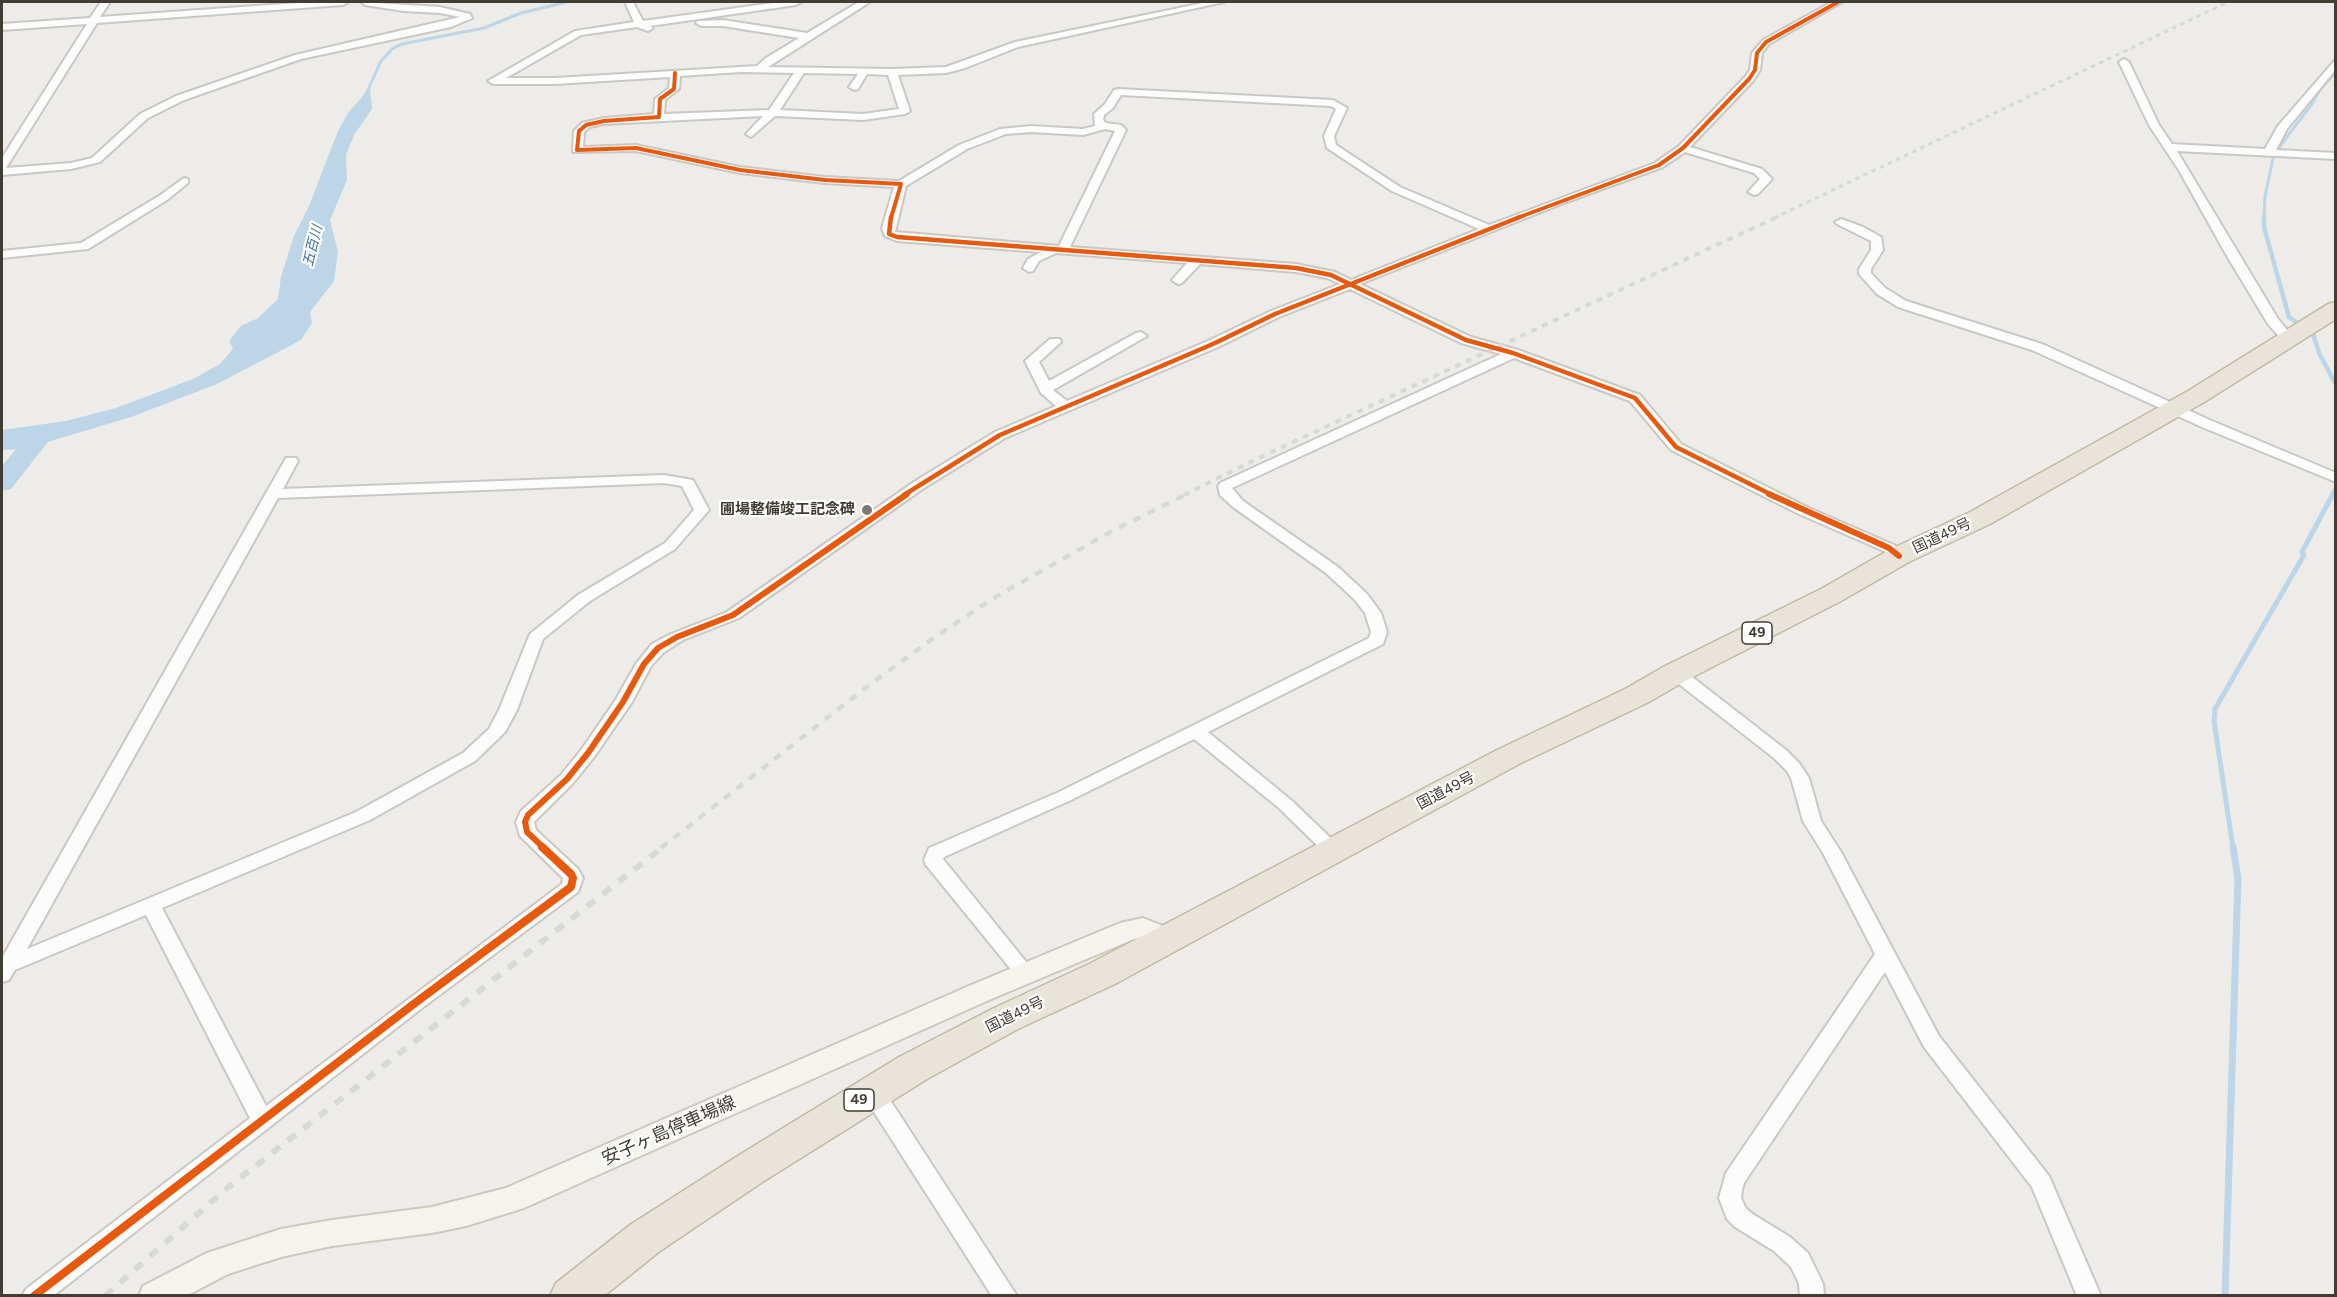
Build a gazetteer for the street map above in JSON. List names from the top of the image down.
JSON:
{
  "streets": {
    "highway": ["国道49号", "49"],
    "main road": ["安子ヶ島停車場線"]
  },
  "crossings": [
    ["国道49号", "安子ヶ島停車場線"]
  ],
  "water": ["五百川"],
  "places": ["圃場整備竣工記念碑"]
}
